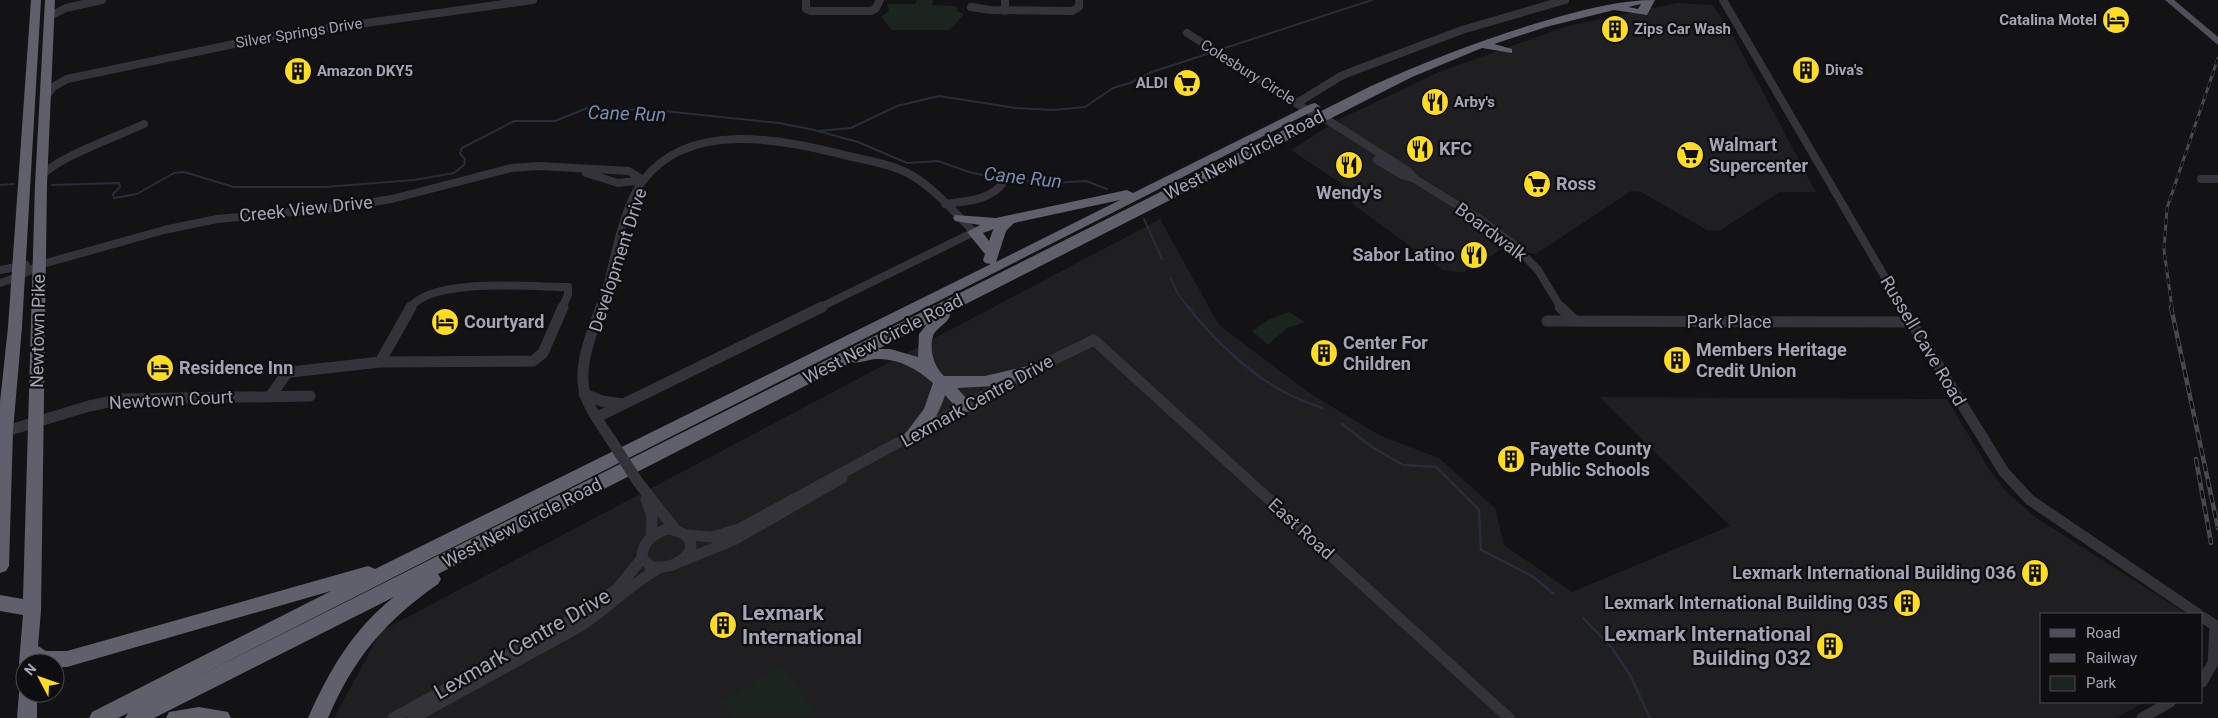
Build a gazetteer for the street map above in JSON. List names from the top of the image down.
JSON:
{
  "streets": {
    "highway": ["West New Circle Road", "Newtown Pike"],
    "street": [
      "Silver Springs Drive",
      "Colesbury Circle",
      "Creek View Drive",
      "Boardwalk",
      "Development Drive",
      "Park Place",
      "Russell Cave Road",
      "Newtown Court",
      "Lexmark Centre Drive",
      "East Road"
    ]
  },
  "crossings": [
    ["Silver Springs Drive", "Newtown Pike"],
    ["Colesbury Circle", "West New Circle Road"],
    ["Colesbury Circle", "Boardwalk"],
    ["West New Circle Road", "Boardwalk"],
    ["Creek View Drive", "Development Drive"],
    ["Creek View Drive", "Newtown Pike"],
    ["Boardwalk", "Park Place"],
    ["Park Place", "Russell Cave Road"],
    ["Newtown Pike", "Newtown Court"],
    ["Lexmark Centre Drive", "East Road"]
  ],
  "water": ["Cane Run"],
  "places": {
    "hotel": ["Catalina Motel", "Courtyard", "Residence Inn"],
    "building": [
      "Zips Car Wash",
      "Diva's",
      "Amazon DKY5",
      "Center For Children",
      "Members Heritage Credit Union",
      "Fayette County Public Schools",
      "Lexmark International Building 036",
      "Lexmark International Building 035",
      "Lexmark International",
      "Lexmark International Building 032"
    ],
    "supermarket": ["ALDI", "Walmart Supercenter", "Ross"],
    "restaurant": [
      "Arby's",
      "KFC",
      "Wendy's",
      "Sabor Latino"
    ]
  },
  "legend": ["Road", "Railway", "Park"],
  "north": "top left"
}
